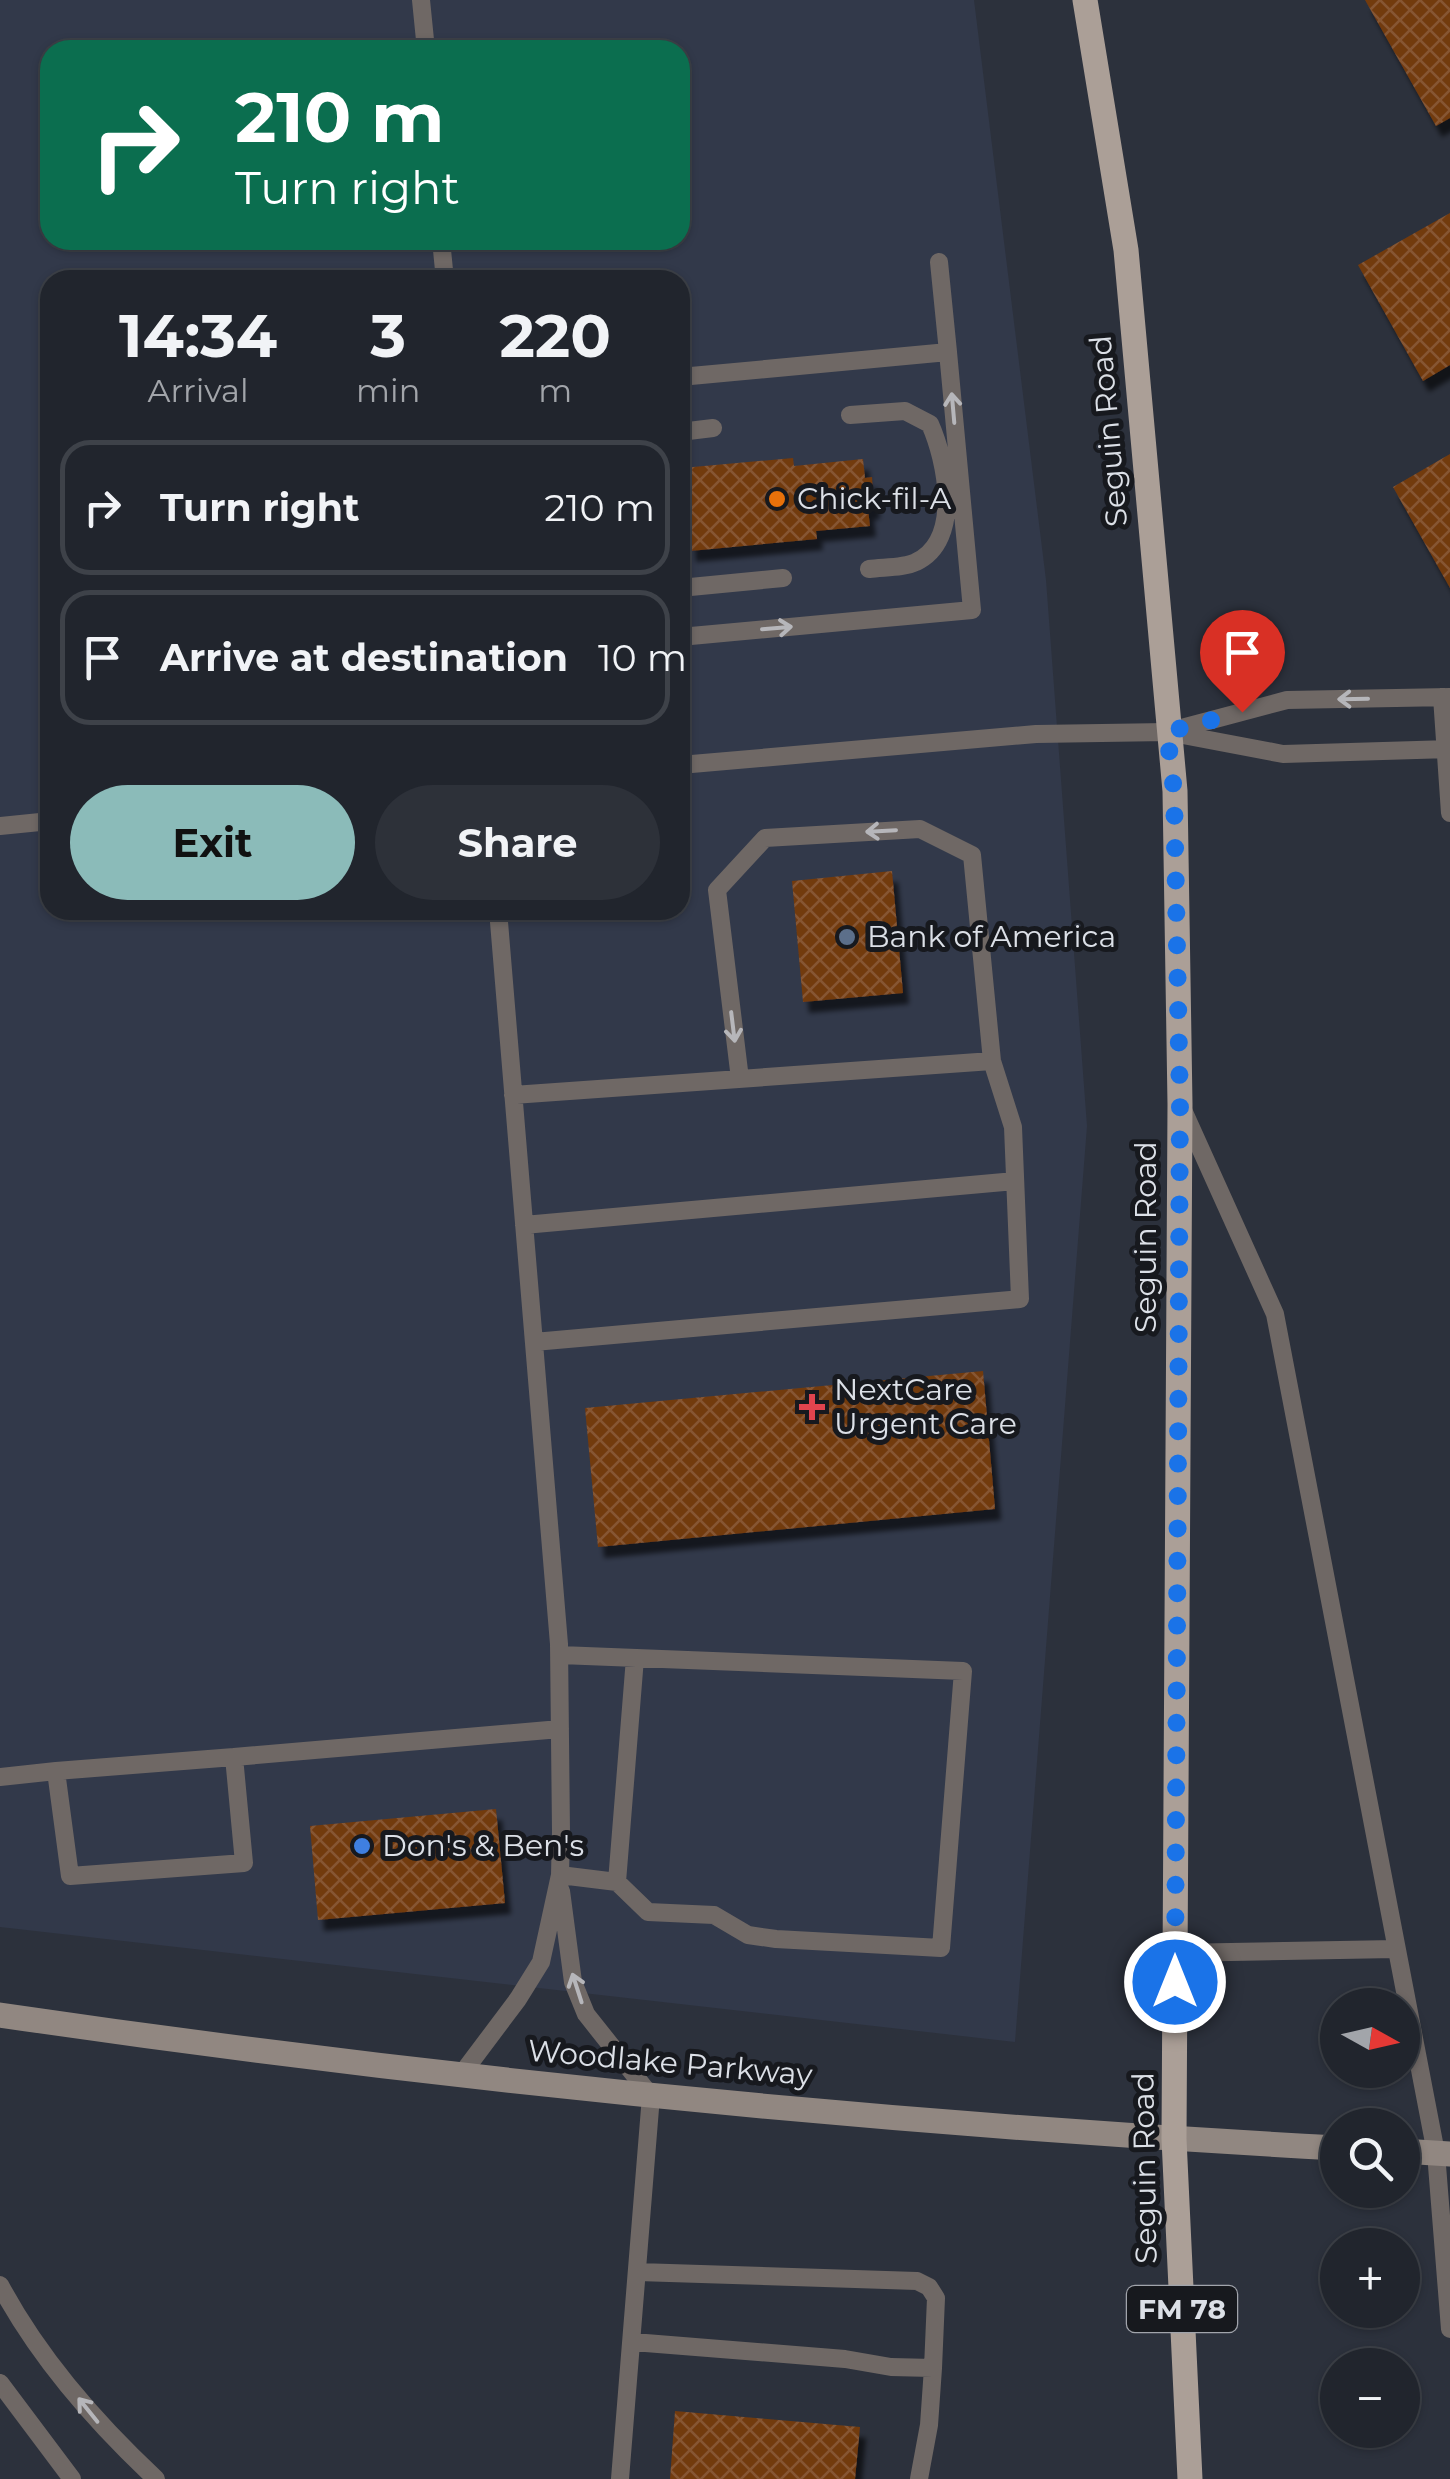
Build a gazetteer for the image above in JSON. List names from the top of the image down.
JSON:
{
  "streets": {
    "main road": ["Seguin Road", "FM 78"],
    "street": ["Woodlake Parkway"]
  },
  "crossings": [
    ["Seguin Road", "Woodlake Parkway"]
  ],
  "places": {
    "other": ["Chick-fil-A", "Bank of America", "Don's & Ben's"],
    "health": ["NextCare Urgent Care"]
  },
  "north": "right",
  "page": {
    "turn": ["210 m", "Turn right"],
    "eta": [
      "14:34",
      "Arrival",
      "3",
      "min",
      "220",
      "m"
    ],
    "list": [
      {
        "name": "Turn right",
        "value": "210 m"
      },
      {
        "name": "Arrive at destination",
        "value": "10 m"
      }
    ],
    "buttons": ["Exit", "Share"],
    "map_buttons": ["+", "−"]
  }
}
